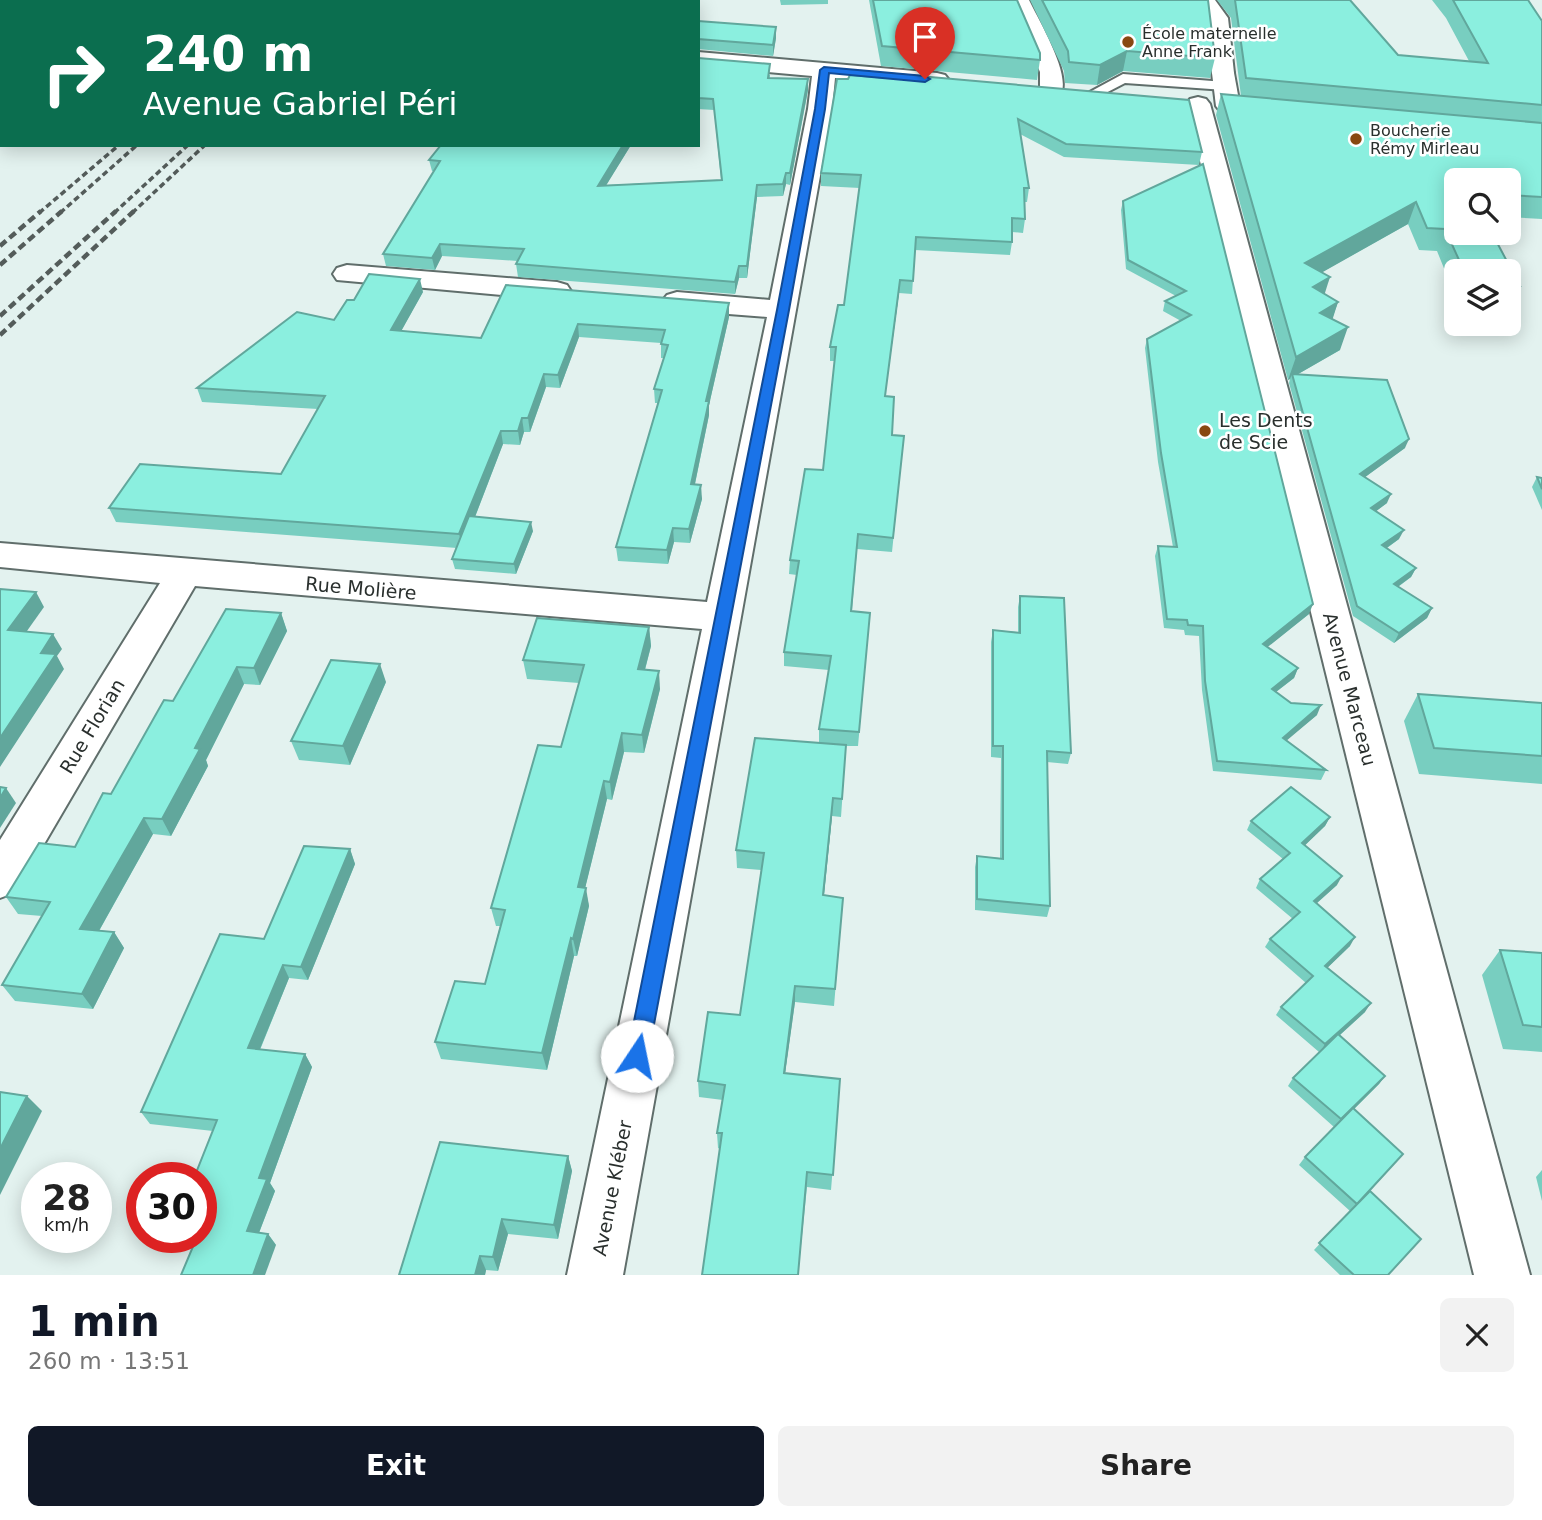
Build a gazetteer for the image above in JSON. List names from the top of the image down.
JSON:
{
  "streets": {
    "street": [
      "Rue Molière",
      "Avenue Marceau",
      "Rue Florian",
      "Avenue Kléber"
    ]
  },
  "crossings": [
    ["Rue Molière", "Rue Florian"],
    ["Rue Molière", "Avenue Kléber"]
  ],
  "places": ["École maternelle Anne Frank", "Boucherie Rémy Mirleau", "Les Dents de Scie"],
  "page": {
    "turn": ["240 m", "Avenue Gabriel Péri"],
    "speed": "28 km/h",
    "limit": "30",
    "heading": ["1 min", "260 m · 13:51"],
    "buttons": ["Exit", "Share"]
  }
}
